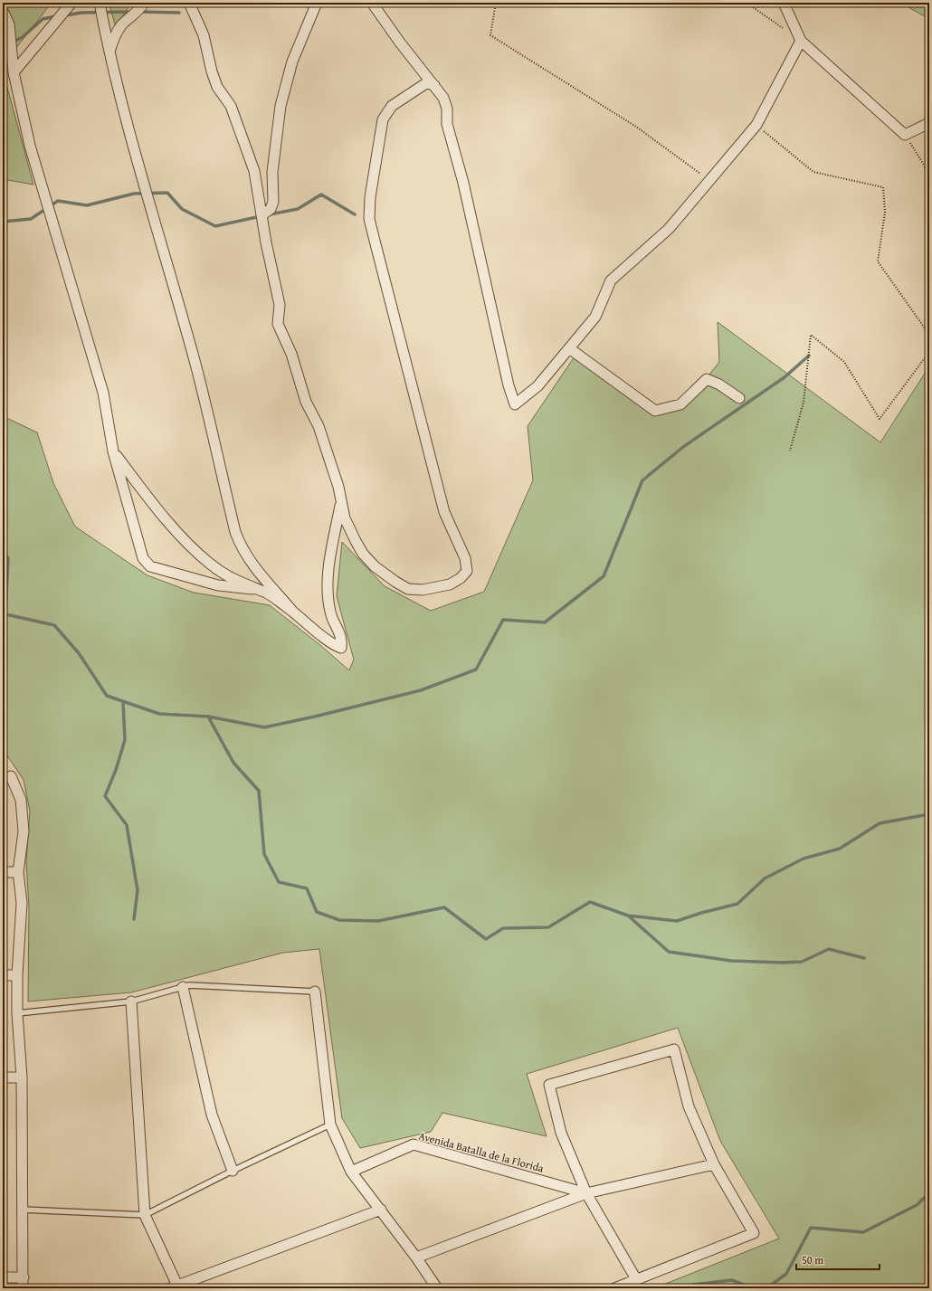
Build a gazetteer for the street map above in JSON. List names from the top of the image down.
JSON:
{
  "streets": {
    "street": ["Avenida Batalla de la Florida"]
  },
  "scale_bar": "50 m"
}
